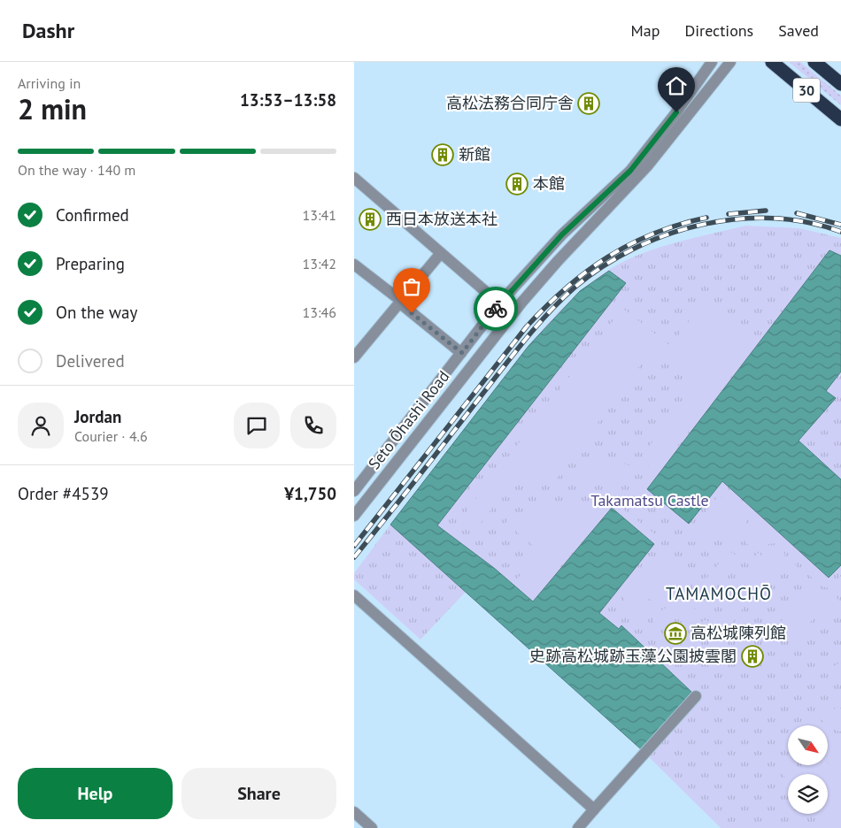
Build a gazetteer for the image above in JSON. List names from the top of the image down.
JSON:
{
  "streets": {
    "highway": ["30"],
    "street": ["Seto Ōhashi Road"]
  },
  "districts": ["TAMAMOCHŌ"],
  "parks": ["Takamatsu Castle"],
  "places": {
    "building": [
      "高松法務合同庁舎",
      "新館",
      "本館",
      "西日本放送本社",
      "史跡高松城跡玉藻公園披雲閣"
    ],
    "museum": ["高松城陳列館"]
  },
  "north": "bottom right",
  "page": {
    "header": "Dashr",
    "nav": ["Map", "Directions", "Saved"],
    "heading": ["2 min", "Arriving in", "13:53–13:58"],
    "panel": [
      "Jordan",
      "Courier · 4.6",
      "Order #4539",
      "¥1,750"
    ],
    "bar": "On the way · 140 m",
    "list": [
      ["Confirmed", "13:41"],
      ["Preparing", "13:42"],
      ["On the way", "13:46"],
      "Delivered"
    ],
    "buttons": ["Help", "Share"]
  }
}
